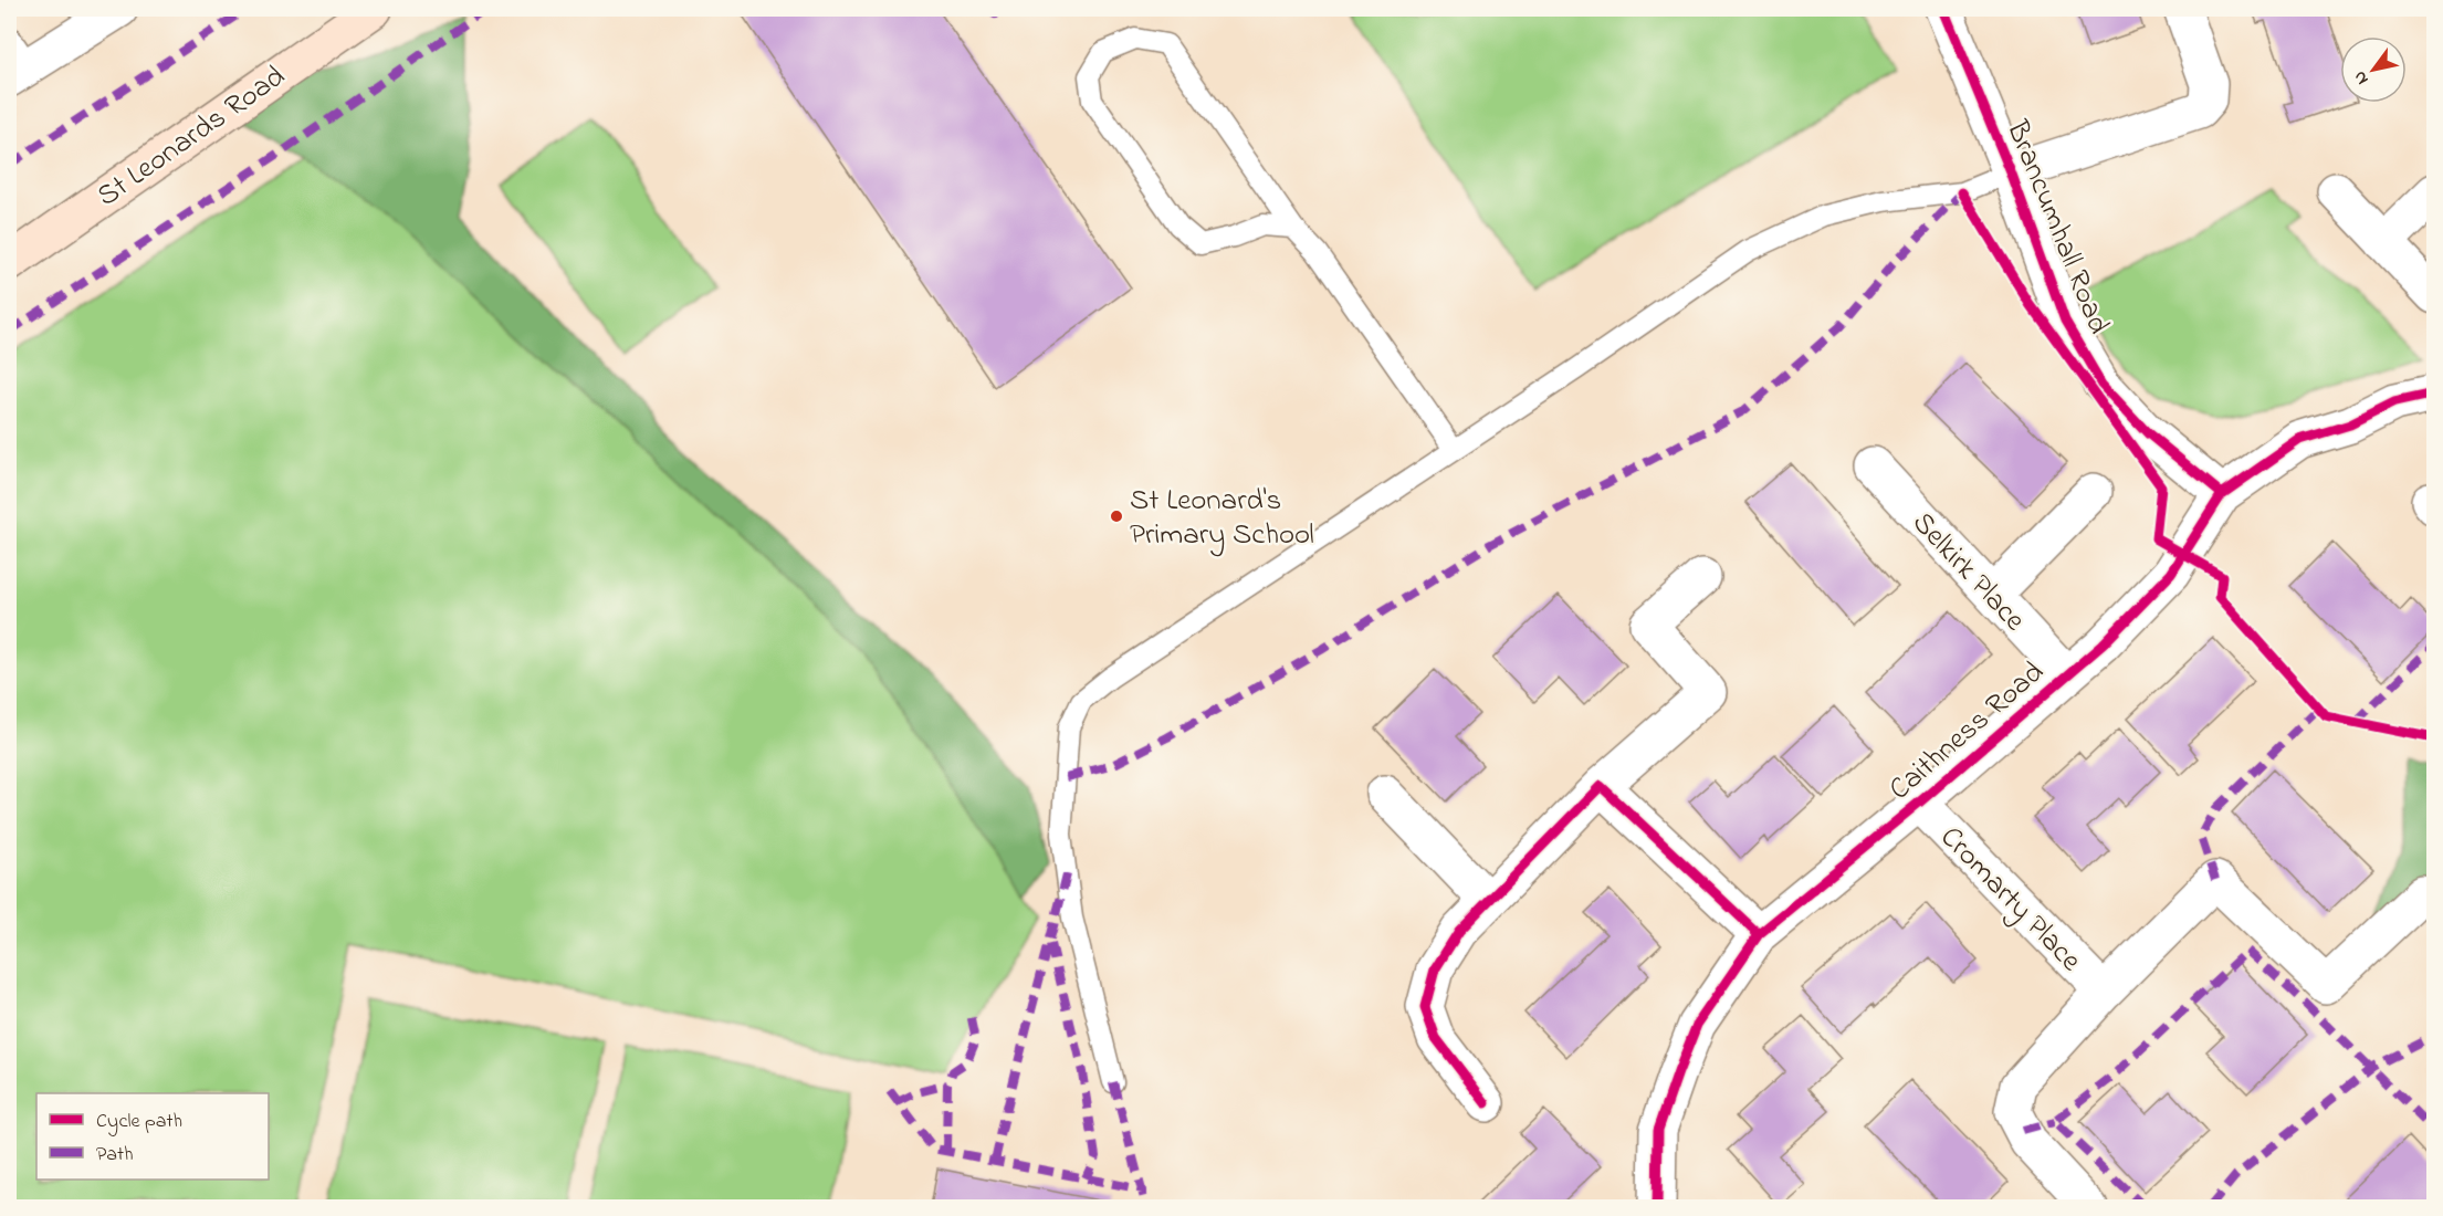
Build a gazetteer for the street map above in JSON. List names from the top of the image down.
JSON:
{
  "streets": {
    "street": [
      "St Leonards Road",
      "Brancumhall Road",
      "Selkirk Place",
      "Caithness Road",
      "Cromarty Place"
    ]
  },
  "crossings": [
    ["Brancumhall Road", "Caithness Road"],
    ["Selkirk Place", "Caithness Road"],
    ["Caithness Road", "Cromarty Place"]
  ],
  "places": ["St Leonard's Primary School"],
  "legend": ["Cycle path", "Path"],
  "north": "bottom left"
}
